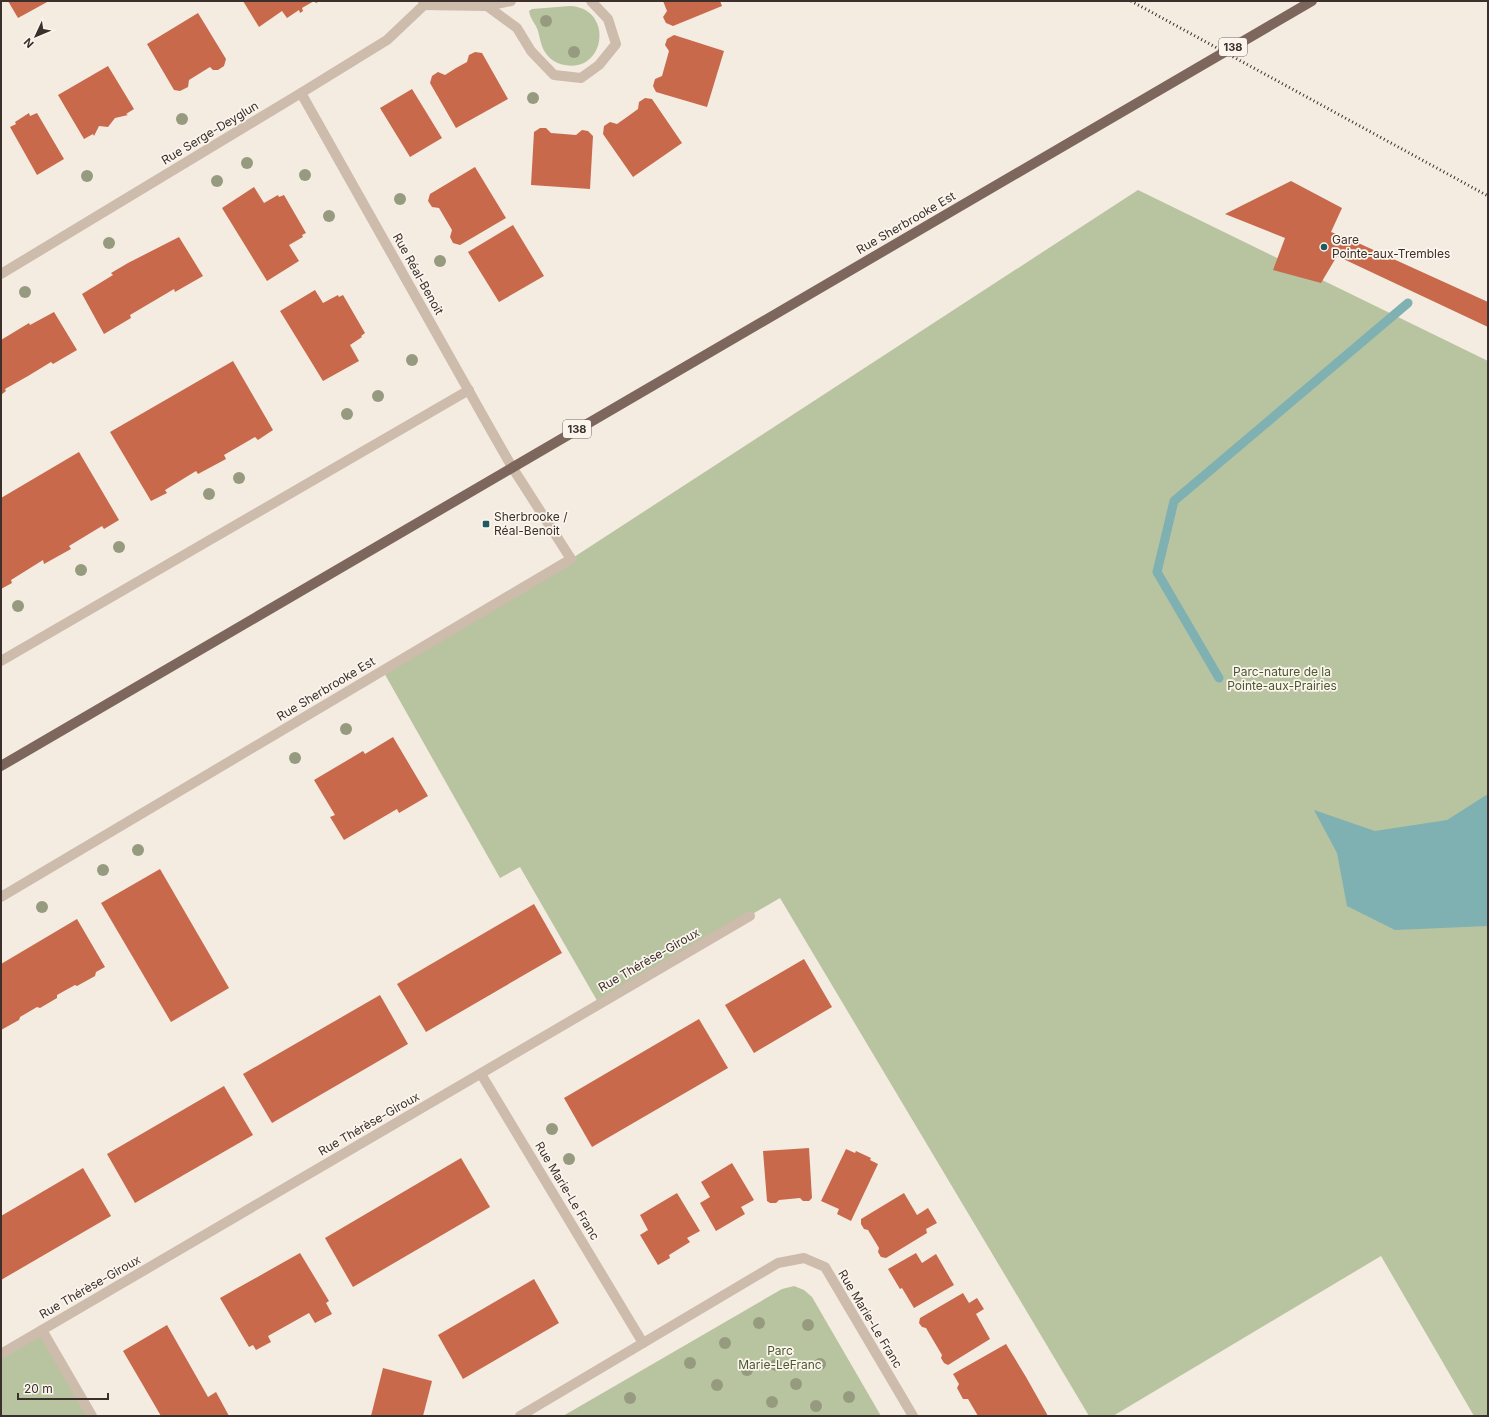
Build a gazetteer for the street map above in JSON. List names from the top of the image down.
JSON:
{
  "streets": {
    "main road": ["138", "Rue Sherbrooke Est"],
    "street": [
      "Rue Serge-Deyglun",
      "Rue Réal-Benoit",
      "Rue Thérèse-Giroux",
      "Rue Marie-Le Franc"
    ]
  },
  "crossings": [
    ["Rue Serge-Deyglun", "Rue Réal-Benoit"],
    ["Rue Sherbrooke Est", "Rue Réal-Benoit"],
    ["Rue Thérèse-Giroux", "Rue Marie-Le Franc"]
  ],
  "parks": ["Parc-nature de la Pointe-aux-Prairies", "Parc Marie-LeFranc"],
  "places": {
    "other": ["Gare Pointe-aux-Trembles"],
    "transit": ["Sherbrooke / Réal-Benoit"]
  },
  "scale_bar": "20 m",
  "north": "bottom left"
}
